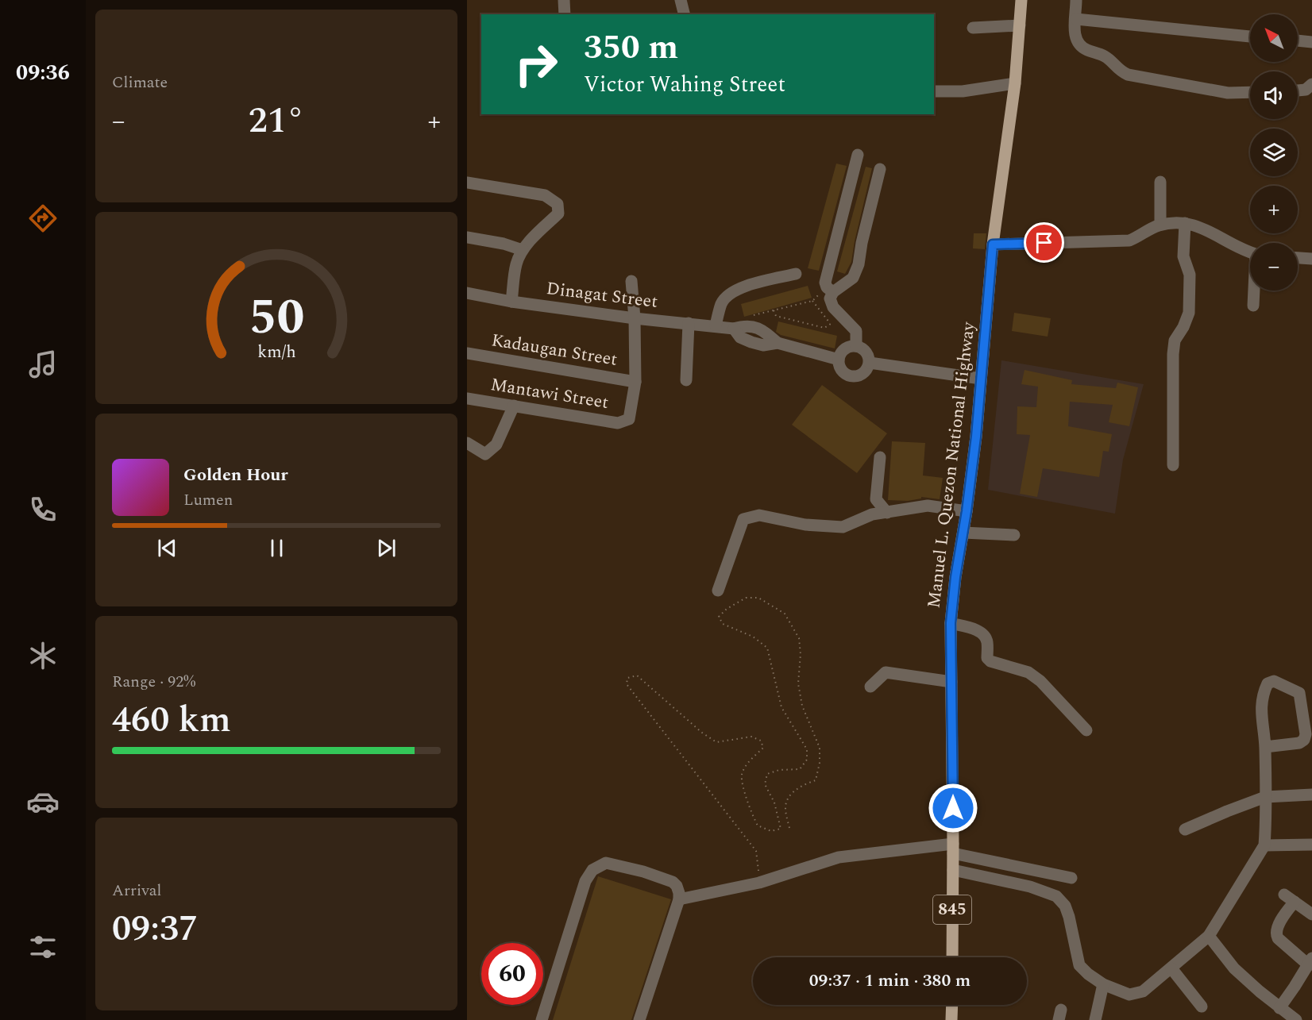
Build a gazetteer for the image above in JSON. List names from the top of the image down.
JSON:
{
  "streets": {
    "main road": ["Manuel L. Quezon National Highway", "845"],
    "street": ["Dinagat Street", "Kadaugan Street", "Mantawi Street"]
  },
  "crossings": [
    ["Dinagat Street", "Mantawi Street"],
    ["Kadaugan Street", "Mantawi Street"]
  ],
  "north": "top left",
  "page": {
    "tabs": "09:36",
    "tile": [
      "Climate",
      ["Range · 92%", "460 km"],
      ["Arrival", "09:37"]
    ],
    "map_buttons": ["+", "−"],
    "turn": ["350 m", "Victor Wahing Street"],
    "heat": ["−", "21°", "+"],
    "song": ["Golden Hour", "Lumen"],
    "limit": "60",
    "trip": "09:37 · 1 min · 380 m",
    "gauge": ["50", "km/h"]
  }
}
